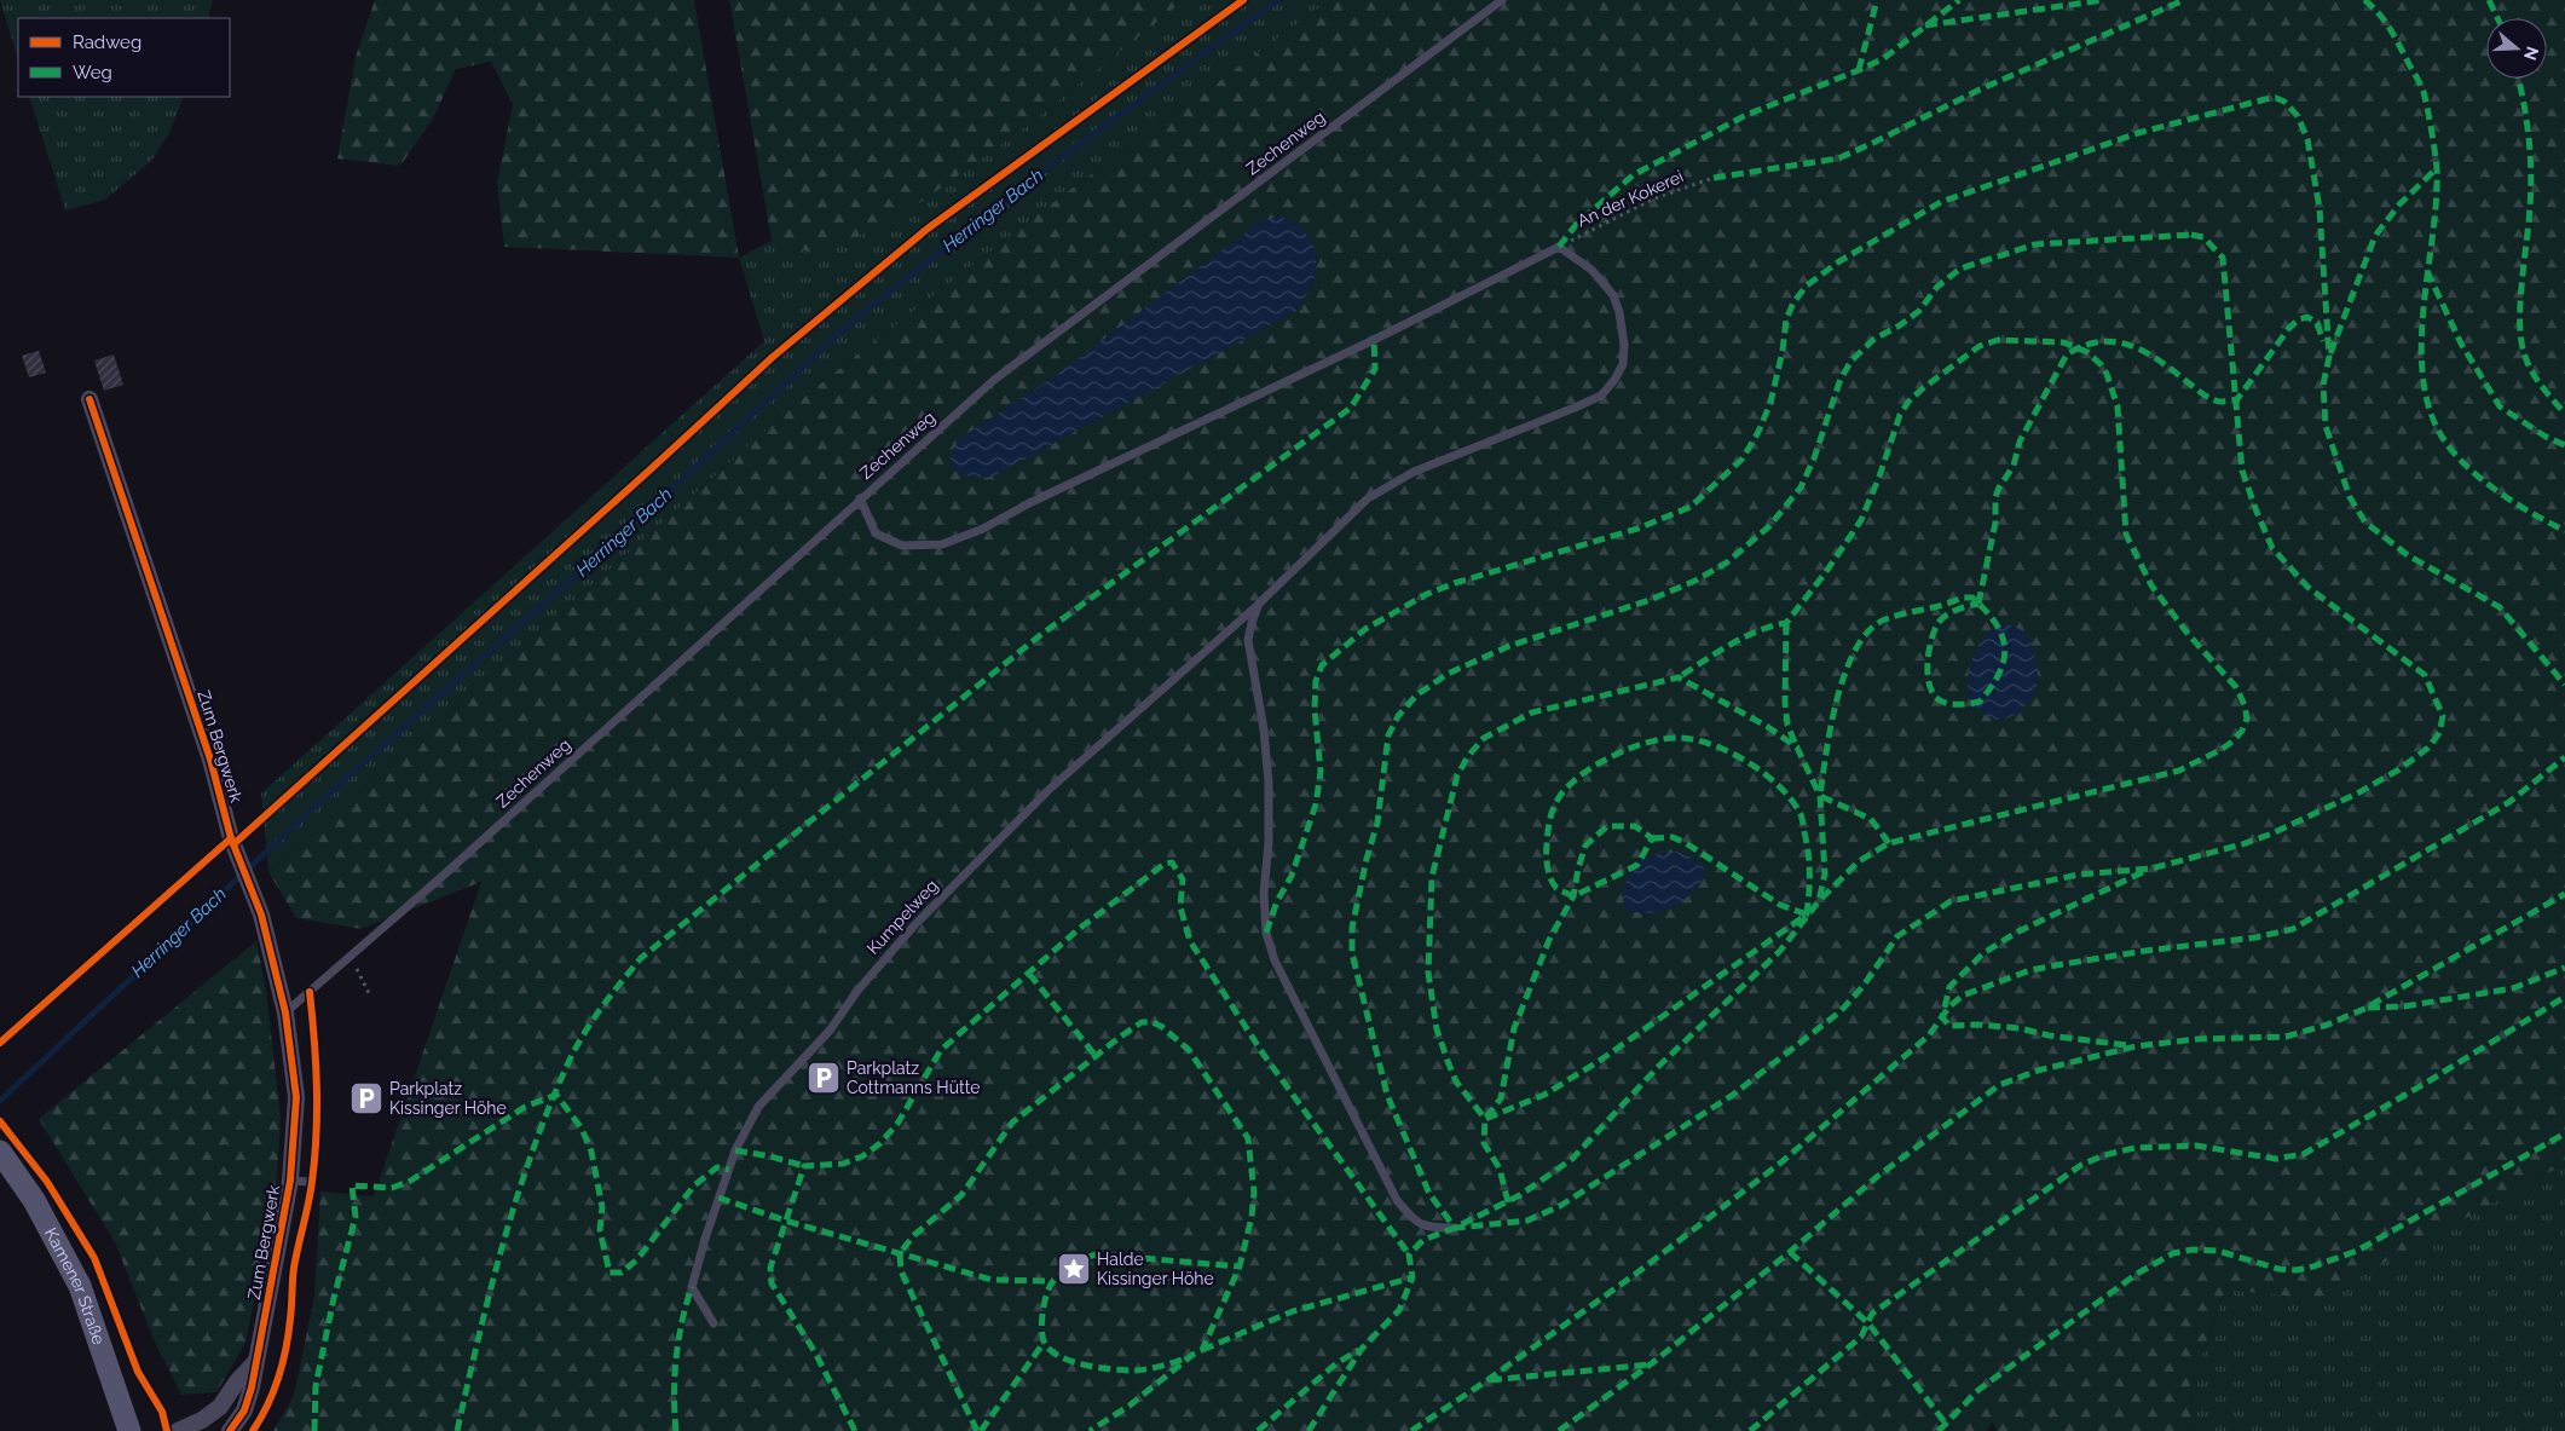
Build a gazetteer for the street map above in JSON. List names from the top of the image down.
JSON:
{
  "streets": {
    "main road": ["Kamener Straße"],
    "street": ["Zum Bergwerk"],
    "lane": ["Zechenweg", "Kumpelweg"],
    "path": ["An der Kokerei"]
  },
  "crossings": [
    ["Zechenweg", "Zum Bergwerk"],
    ["An der Kokerei", "Kumpelweg"]
  ],
  "water": ["Herringer Bach"],
  "places": {
    "parking": ["Parkplatz Cottmanns Hütte", "Parkplatz Kissinger Höhe"],
    "place": ["Halde Kissinger Höhe"]
  },
  "legend": ["Radweg", "Weg"],
  "north": "right"
}
